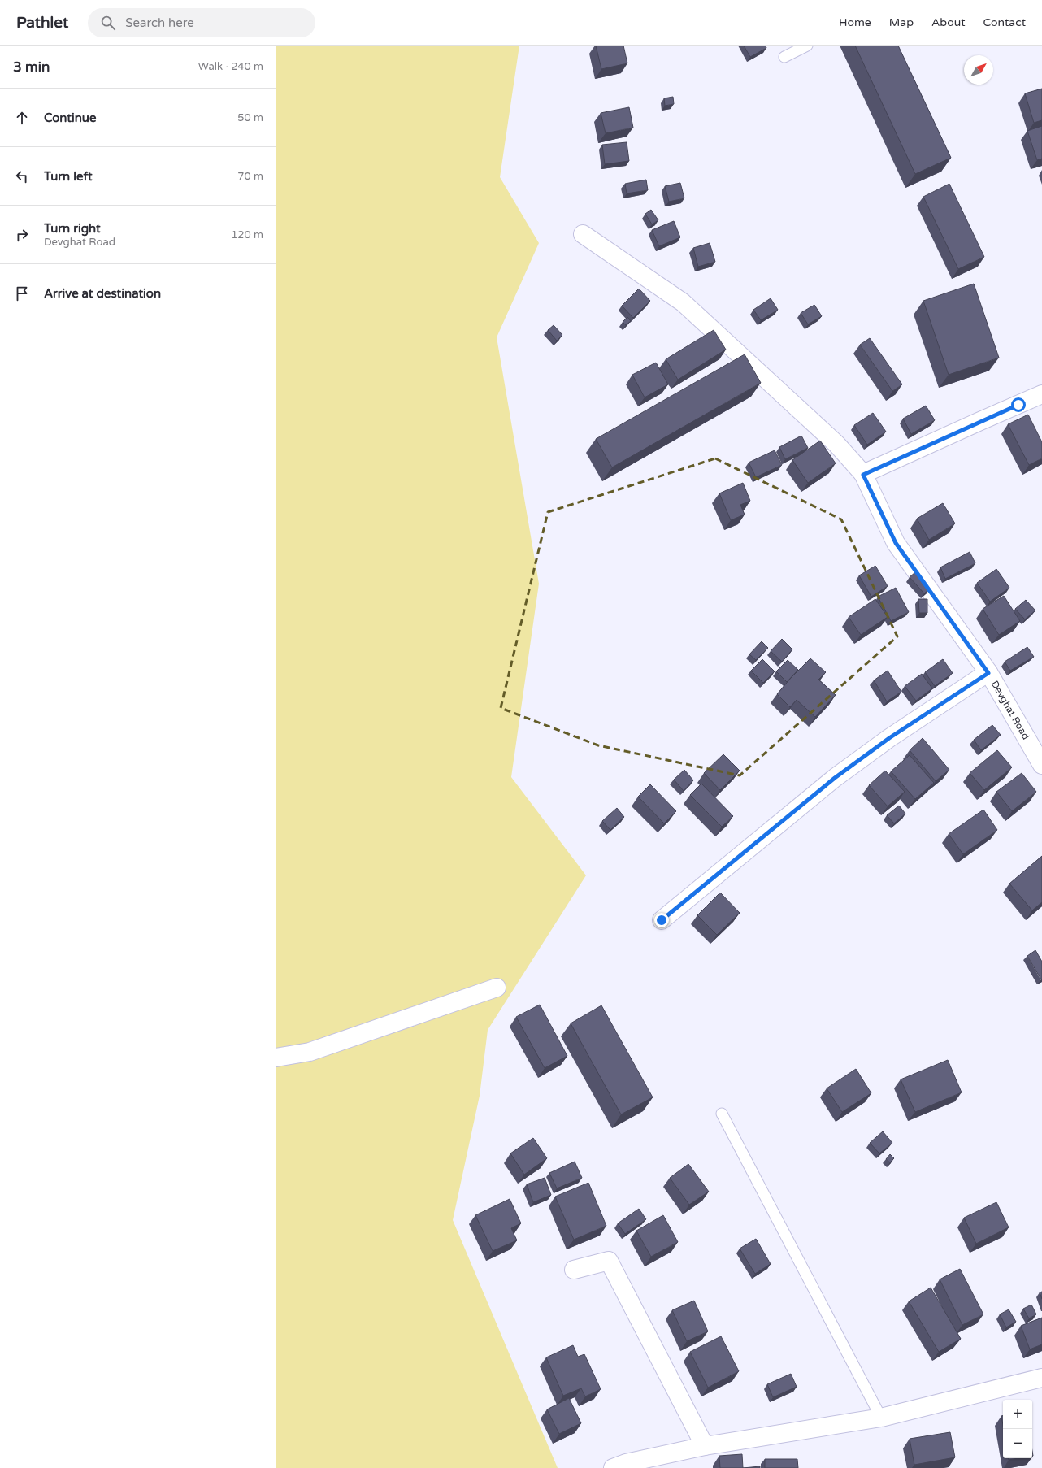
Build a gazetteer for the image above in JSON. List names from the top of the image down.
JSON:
{
  "streets": {
    "street": ["Devghat Road"]
  },
  "north": "top right",
  "page": {
    "header": "Pathlet",
    "search": "Search here",
    "nav": [
      "Home",
      "Map",
      "About",
      "Contact"
    ],
    "heading": ["3 min", "Walk · 240 m"],
    "list": [
      ["Continue", "50 m"],
      ["Turn left", "70 m"],
      ["Turn right", "Devghat Road", "120 m"],
      "Arrive at destination"
    ],
    "map_buttons": ["+", "−"]
  }
}
